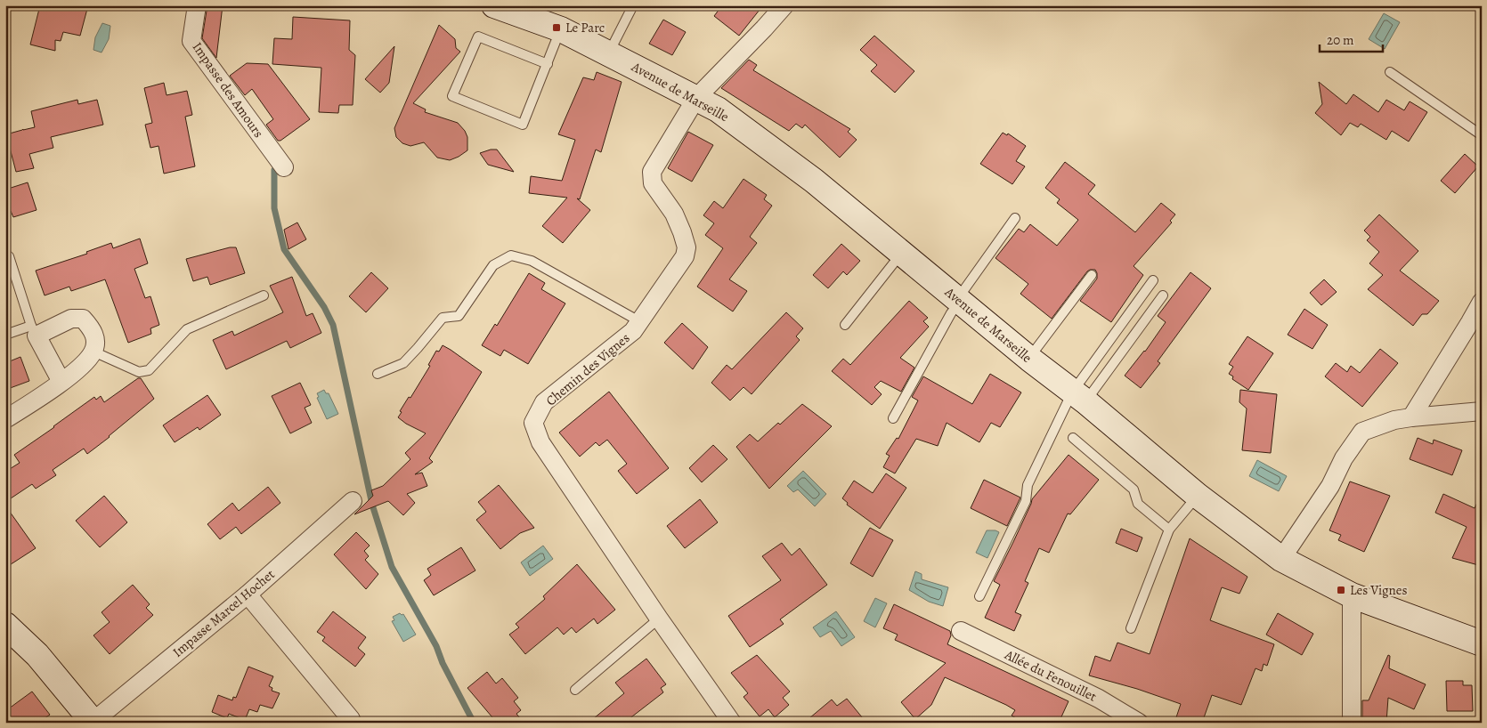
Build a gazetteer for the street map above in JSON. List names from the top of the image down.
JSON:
{
  "streets": {
    "street": [
      "Impasse des Amours",
      "Avenue de Marseille",
      "Chemin des Vignes",
      "Impasse Marcel Hochet",
      "Allée du Fenouillet"
    ]
  },
  "crossings": [
    ["Avenue de Marseille", "Chemin des Vignes"]
  ],
  "places": {
    "transit": ["Le Parc", "Les Vignes"]
  },
  "scale_bar": "20 m"
}
